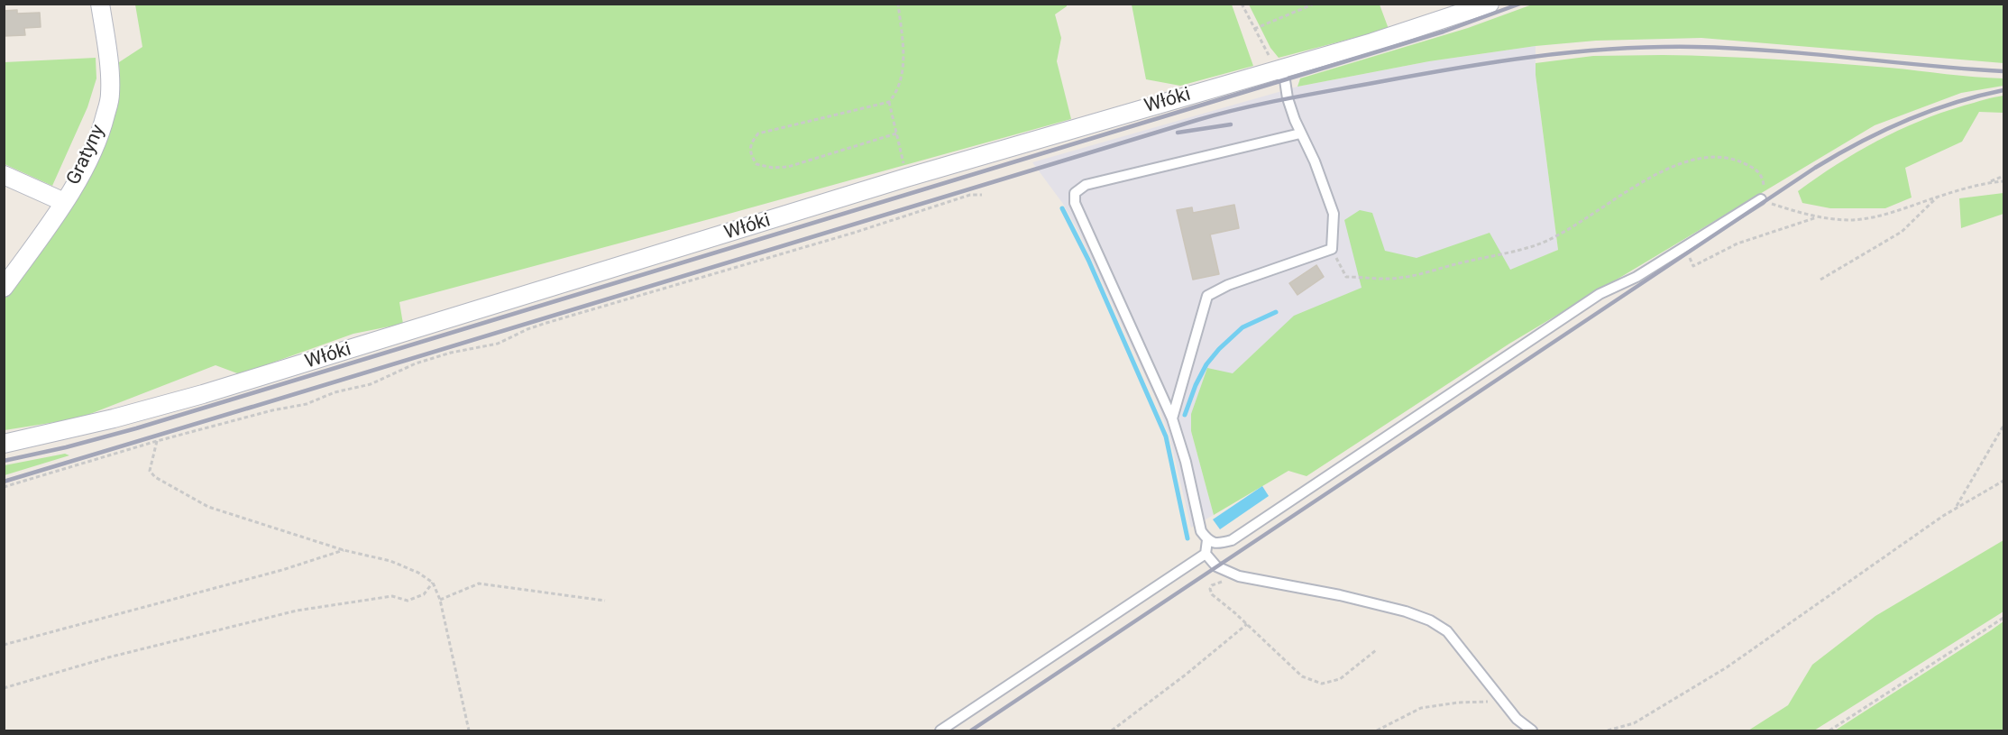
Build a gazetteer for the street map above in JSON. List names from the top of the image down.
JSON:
{
  "streets": {
    "street": ["Włóki", "Gratyny"]
  }
}
